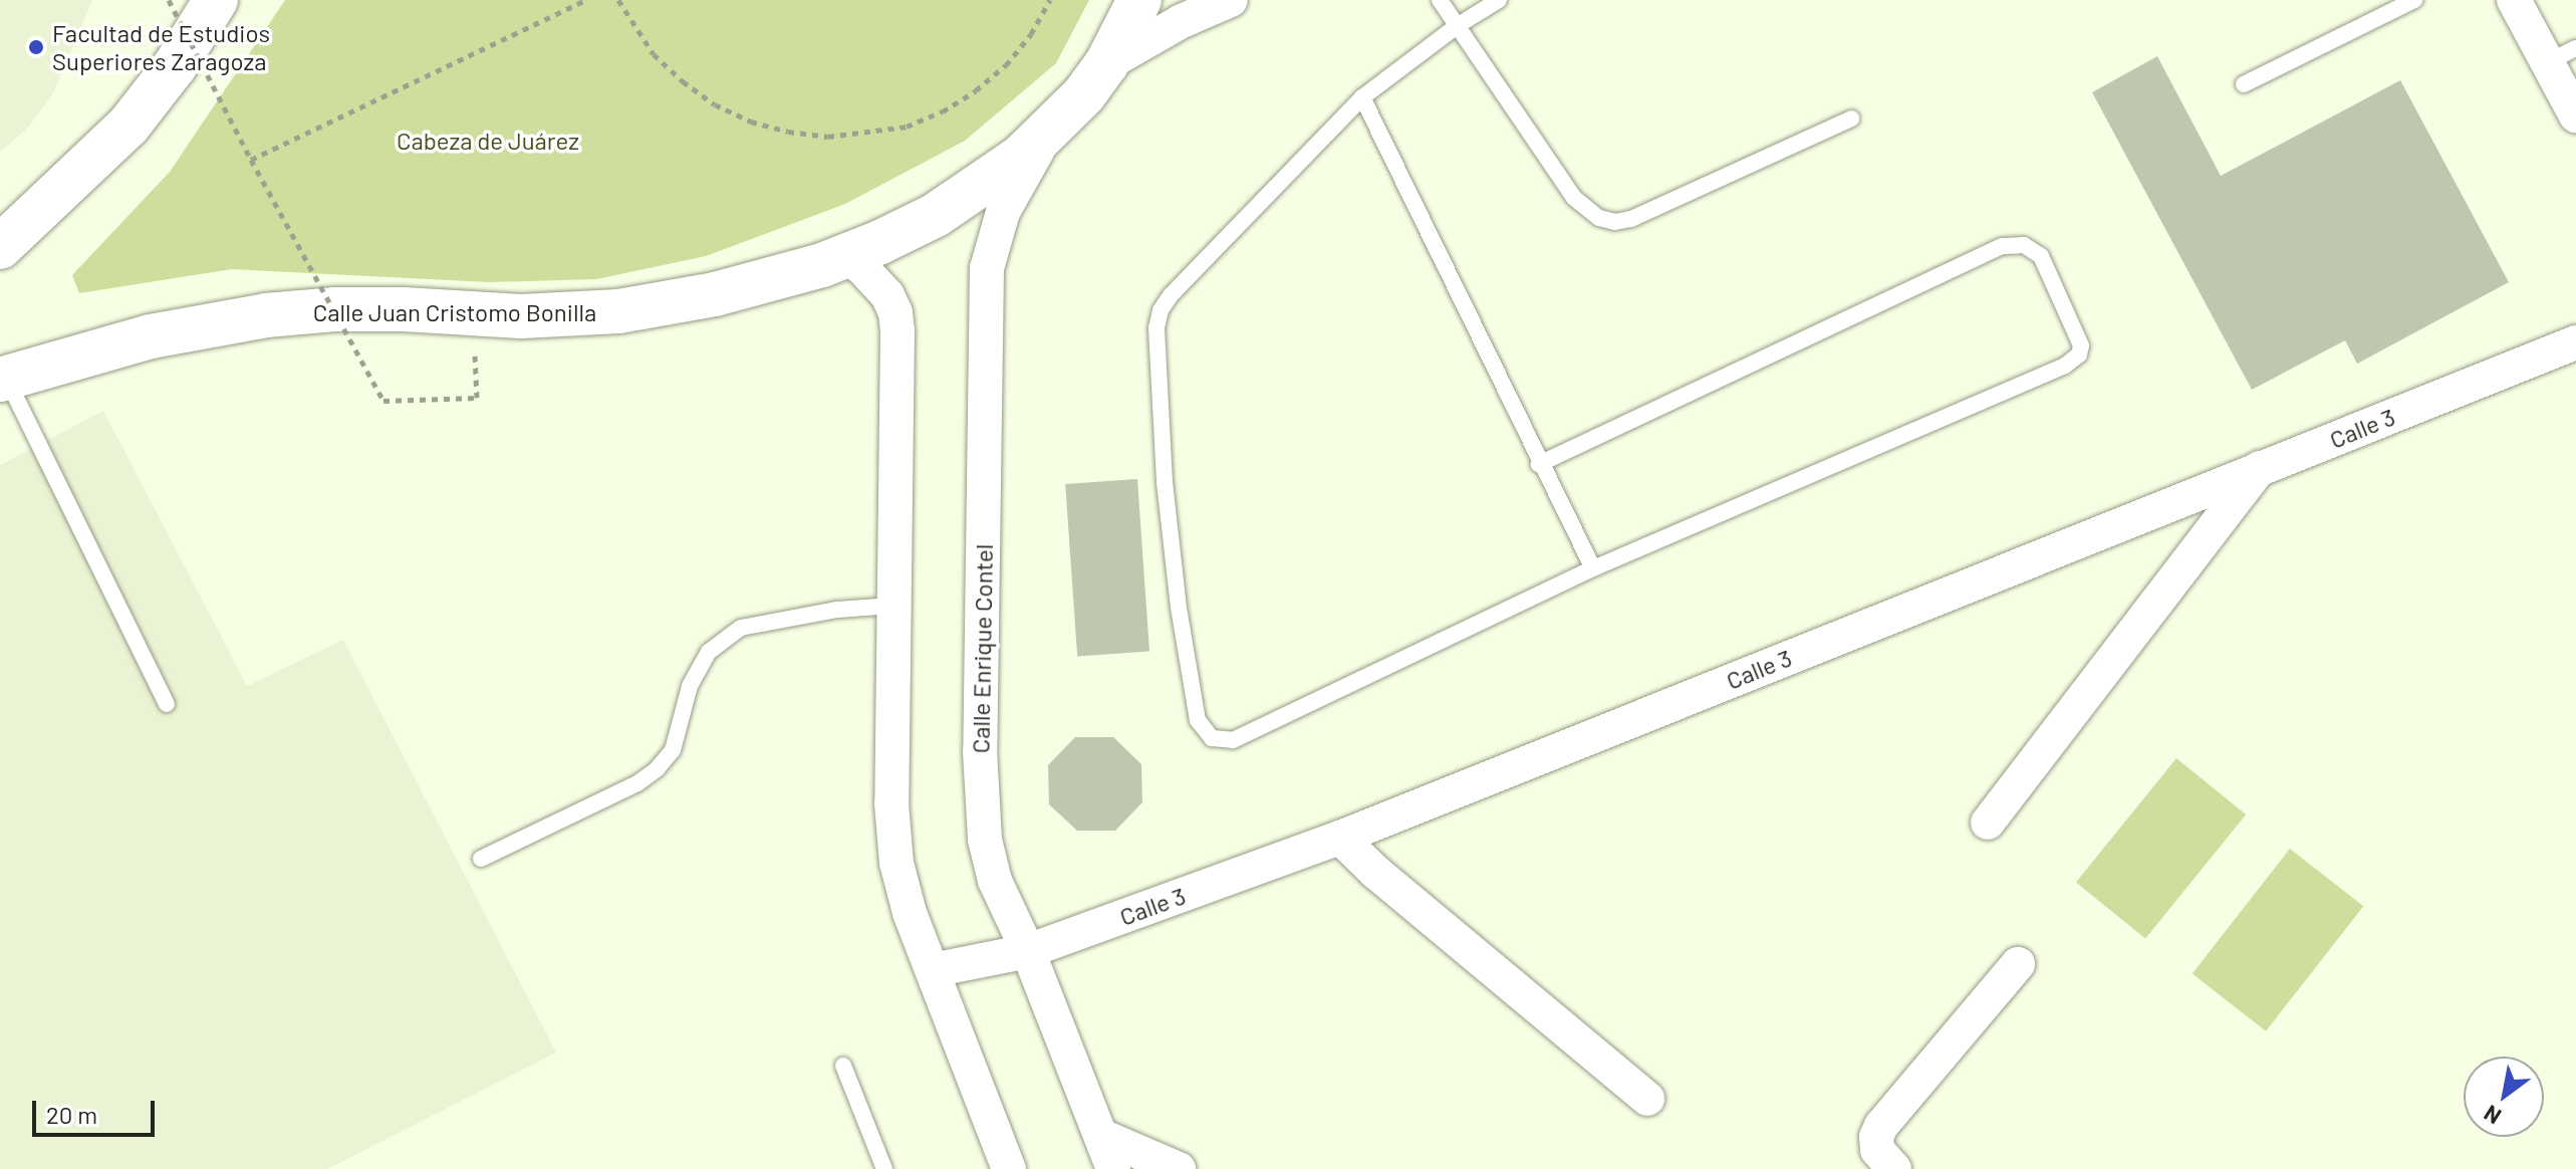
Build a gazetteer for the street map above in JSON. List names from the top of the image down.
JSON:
{
  "streets": {
    "main road": ["Calle Juan Cristomo Bonilla"],
    "street": ["Calle 3", "Calle Enrique Contel"]
  },
  "crossings": [
    ["Calle Juan Cristomo Bonilla", "Calle Enrique Contel"],
    ["Calle 3", "Calle Enrique Contel"]
  ],
  "parks": ["Cabeza de Juárez"],
  "places": ["Facultad de Estudios Superiores Zaragoza"],
  "scale_bar": "20 m",
  "north": "bottom left"
}
